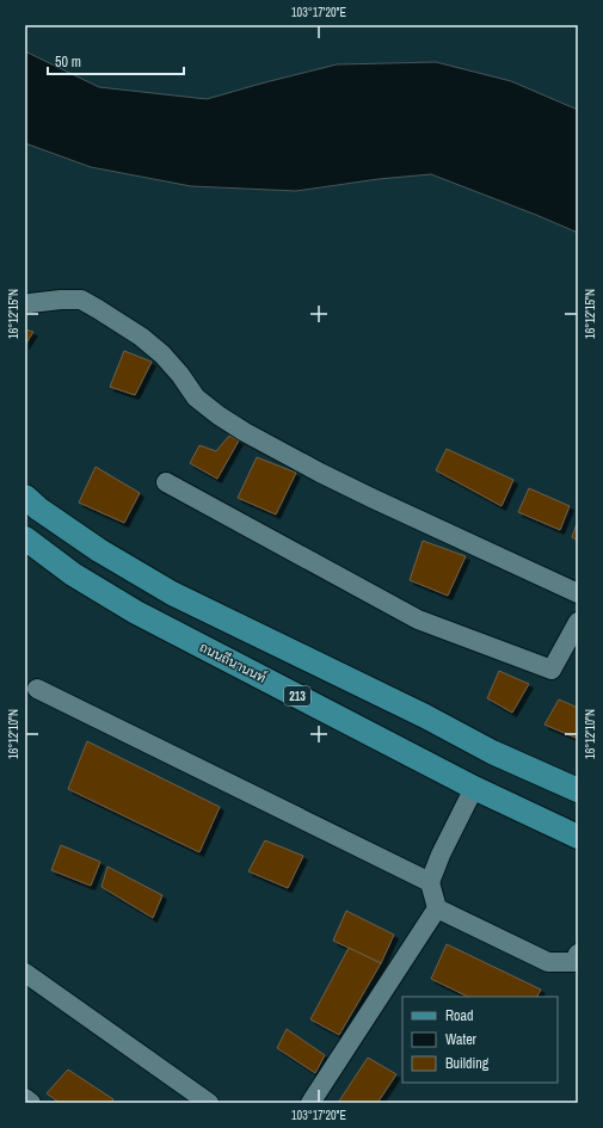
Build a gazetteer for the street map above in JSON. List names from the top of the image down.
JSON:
{
  "streets": {
    "main road": ["ถนนถีนานนท์", "213"]
  },
  "legend": ["Road", "Water", "Building"],
  "scale_bar": "50 m",
  "coordinates": ["103°17'20\"E", "16°12'15\"N", "16°12'10\"N"]
}
